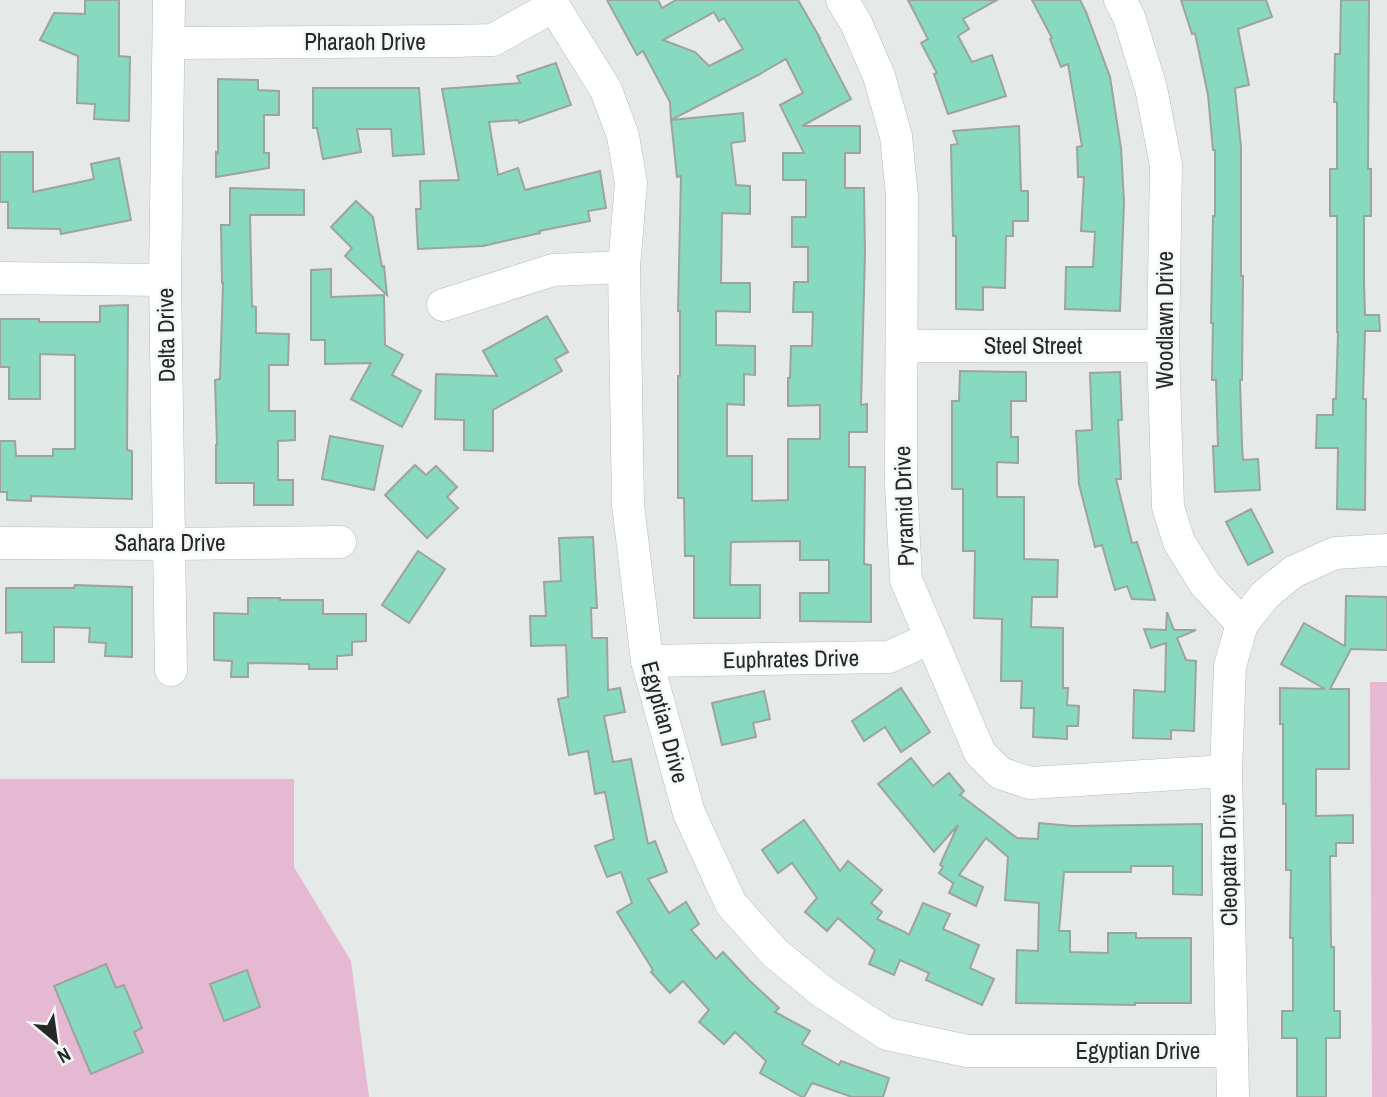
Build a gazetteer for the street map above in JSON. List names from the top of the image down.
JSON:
{
  "streets": {
    "street": [
      "Pharaoh Drive",
      "Woodlawn Drive",
      "Delta Drive",
      "Steel Street",
      "Pyramid Drive",
      "Sahara Drive",
      "Euphrates Drive",
      "Egyptian Drive",
      "Cleopatra Drive"
    ]
  },
  "crossings": [
    ["Pharaoh Drive", "Delta Drive"],
    ["Pharaoh Drive", "Egyptian Drive"],
    ["Woodlawn Drive", "Steel Street"],
    ["Woodlawn Drive", "Cleopatra Drive"],
    ["Delta Drive", "Sahara Drive"],
    ["Steel Street", "Pyramid Drive"],
    ["Pyramid Drive", "Euphrates Drive"],
    ["Pyramid Drive", "Cleopatra Drive"],
    ["Euphrates Drive", "Egyptian Drive"],
    ["Egyptian Drive", "Cleopatra Drive"]
  ],
  "north": "bottom right"
}
